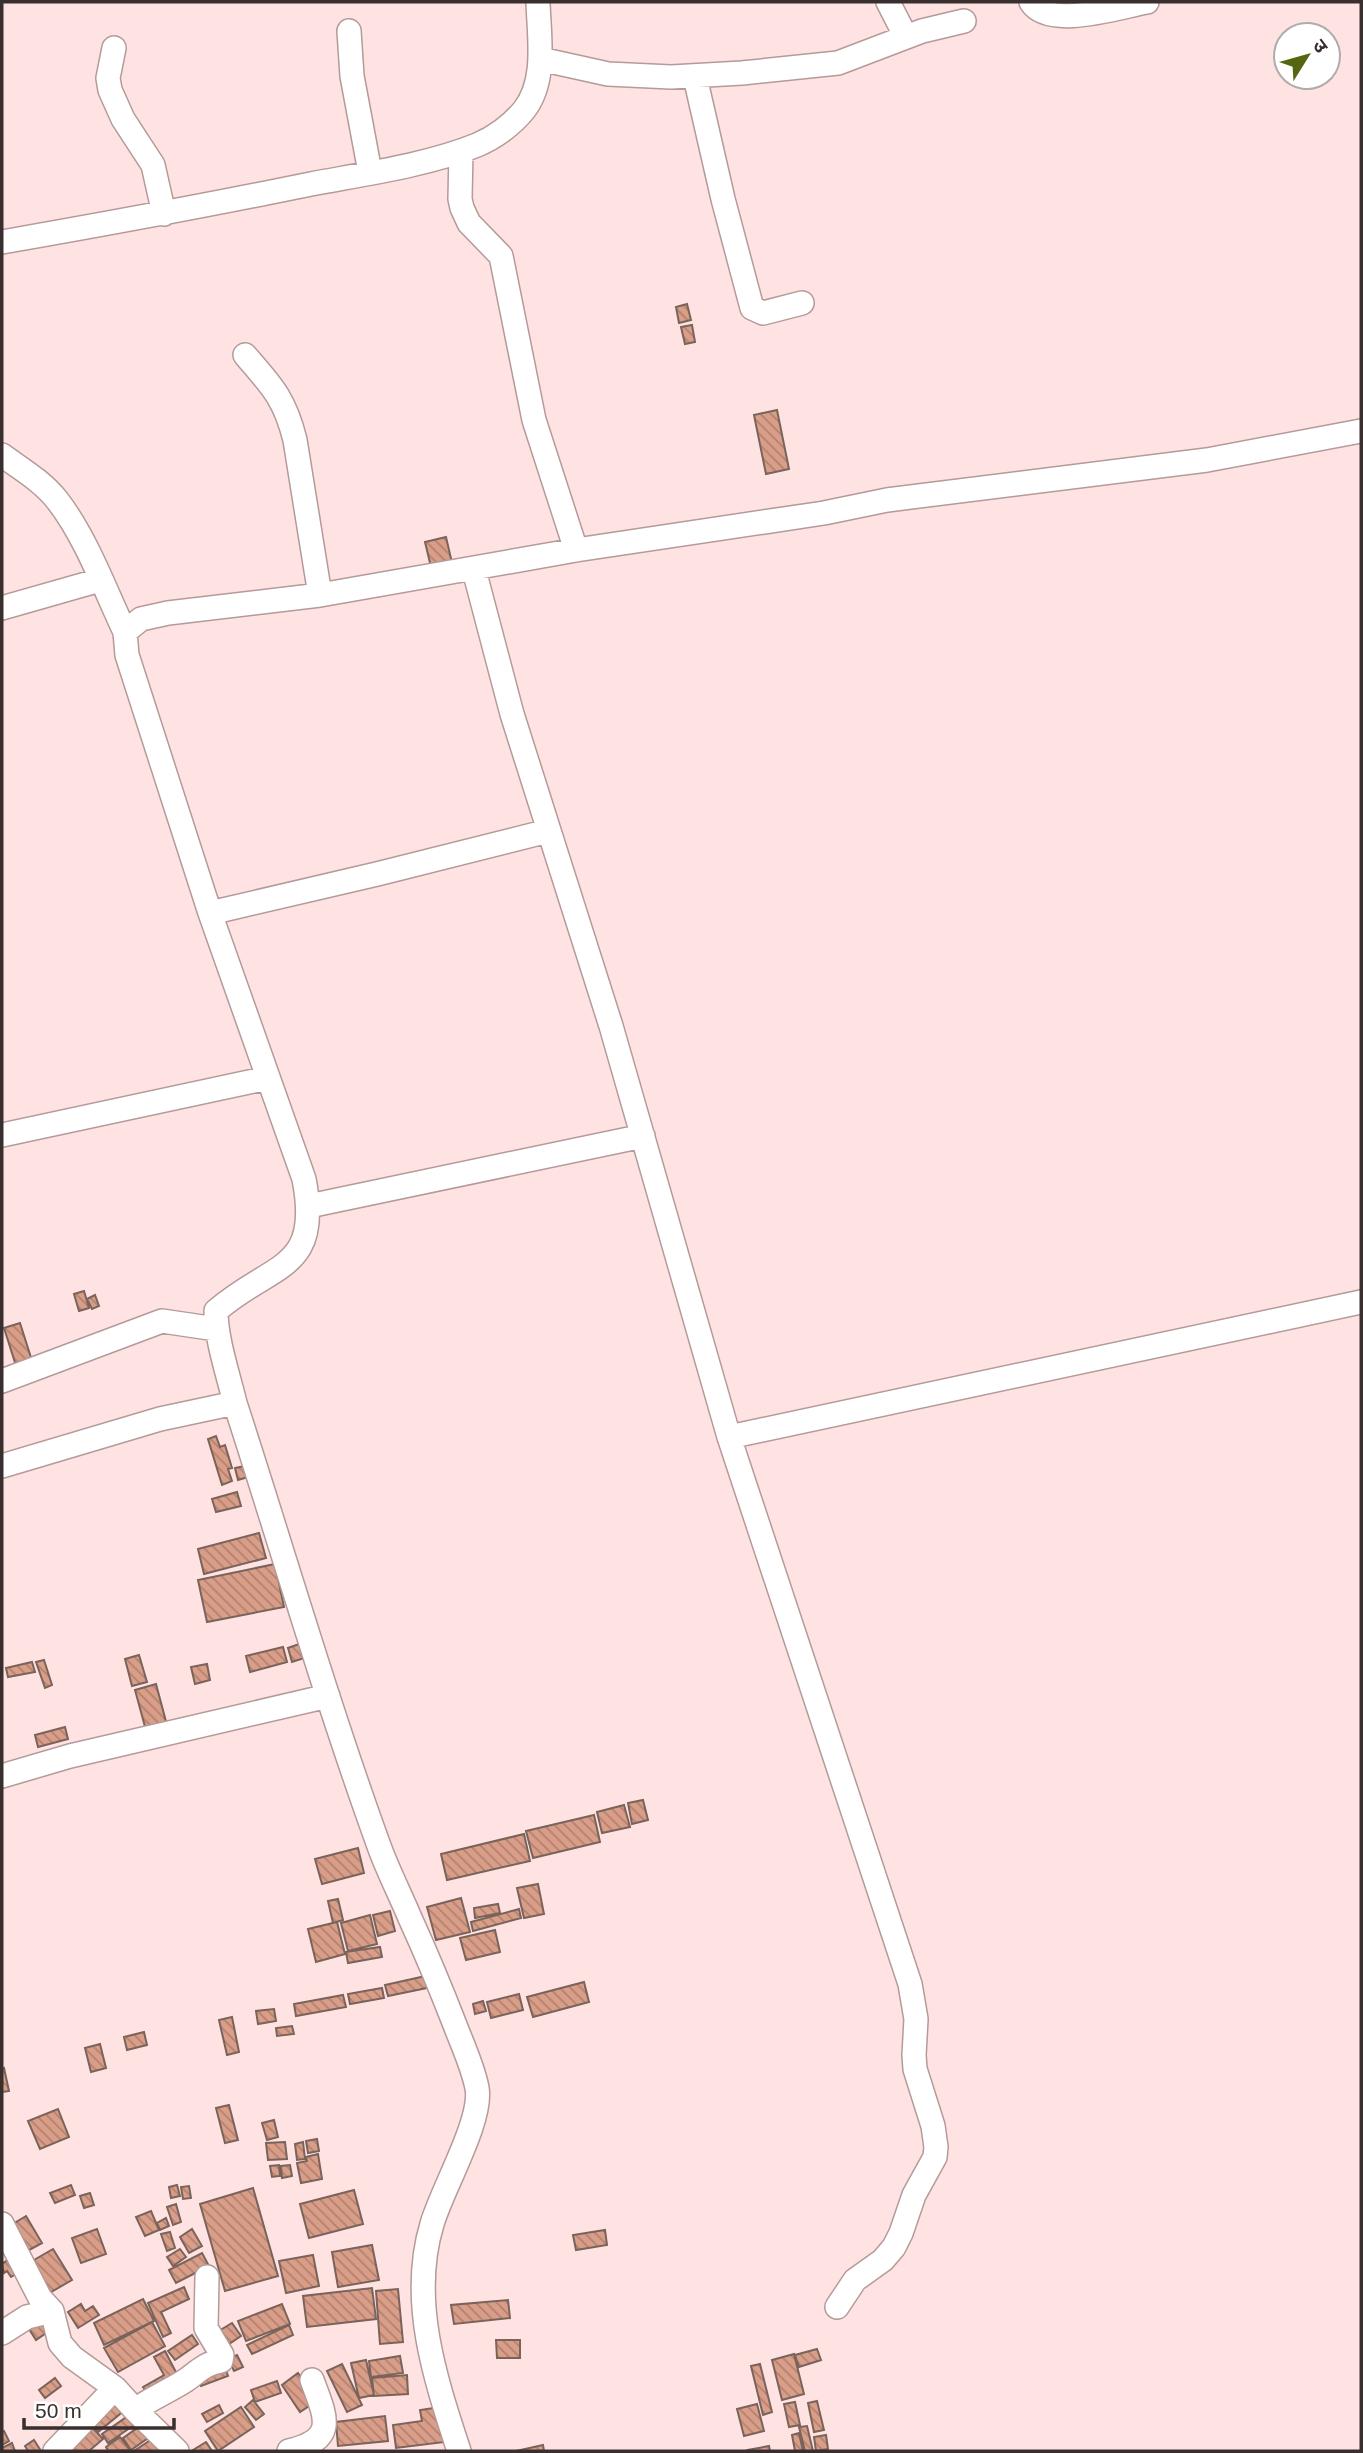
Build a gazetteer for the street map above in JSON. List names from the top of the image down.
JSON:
{
  "scale_bar": "50 m",
  "north": "top right"
}
